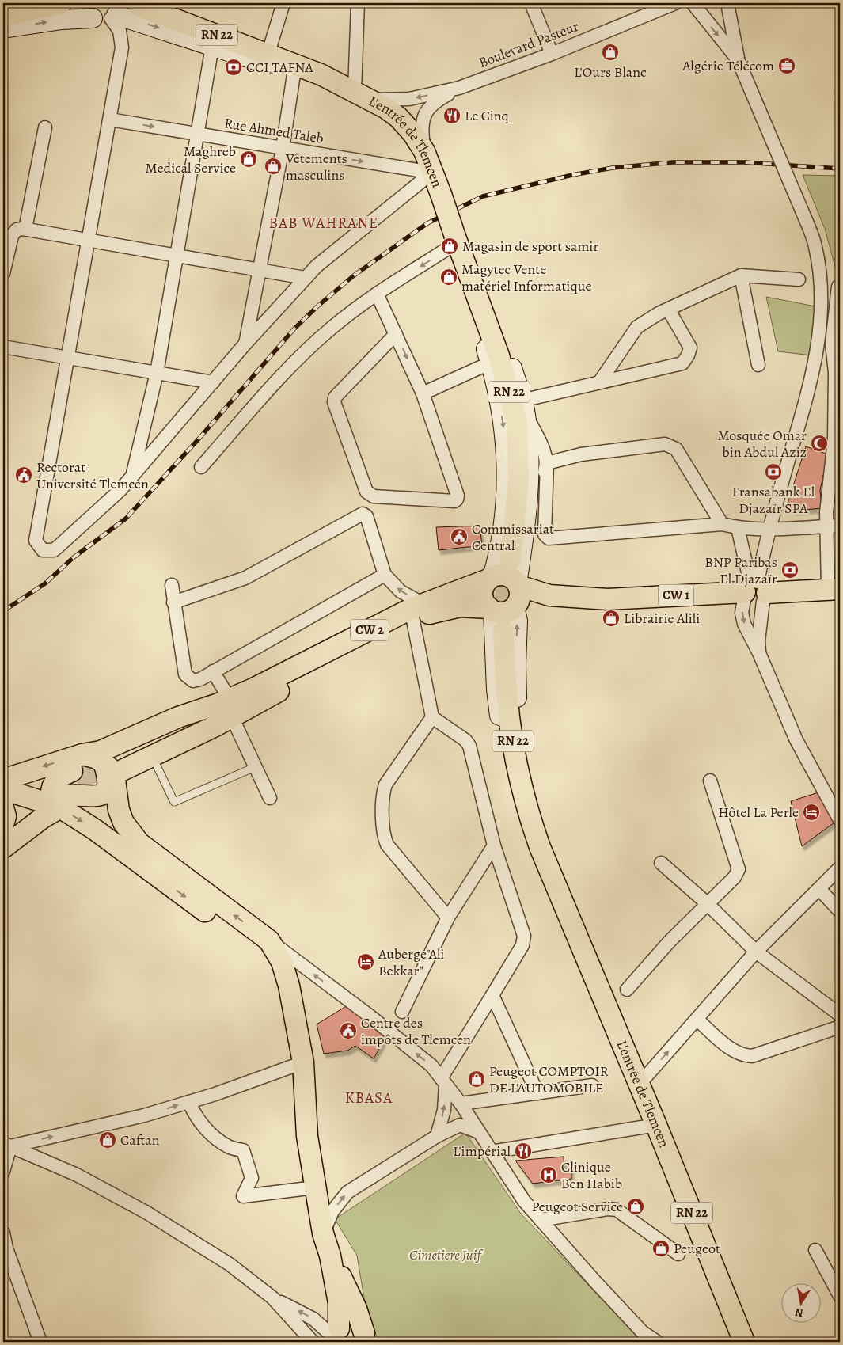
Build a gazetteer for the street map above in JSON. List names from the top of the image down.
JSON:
{
  "streets": {
    "main road": [
      "RN 22",
      "L'entrée de Tlemcen",
      "CW 1",
      "CW 2"
    ],
    "street": ["Boulevard Pasteur", "Rue Ahmed Taleb"]
  },
  "crossings": [
    ["RN 22", "L'entrée de Tlemcen"],
    ["Rue Ahmed Taleb", "L'entrée de Tlemcen"],
    ["L'entrée de Tlemcen", "CW 1"],
    ["L'entrée de Tlemcen", "CW 2"],
    ["CW 1", "CW 2"]
  ],
  "districts": ["BAB WAHRANE", "KBASA"],
  "parks": ["Cimetiere Juif"],
  "places": {
    "shop": [
      "L'Ours Blanc",
      "Maghreb Medical Service",
      "Vêtements masculins",
      "Magasin de sport samir",
      "Magytec Vente matériel Informatique",
      "Librairie Alili",
      "Peugeot COMPTOIR DE L'AUTOMOBILE",
      "Caftan",
      "Peugeot Service",
      "Peugeot"
    ],
    "office": ["Algérie Télécom"],
    "bank": ["CCI TAFNA", "Fransabank El Djazaïr SPA", "BNP Paribas El Djazaïr"],
    "restaurant": ["Le Cinq", "L'impérial"],
    "mosque": ["Mosquée Omar bin Abdul Aziz"],
    "public building": ["Rectorat Université Tlemcen", "Commissariat Central", "Centre des impôts de Tlemcen"],
    "hotel": ["Hôtel La Perle", "Auberge\"Ali Bekkar\""],
    "hospital": ["Clinique Ben Habib"]
  },
  "north": "bottom"
}
